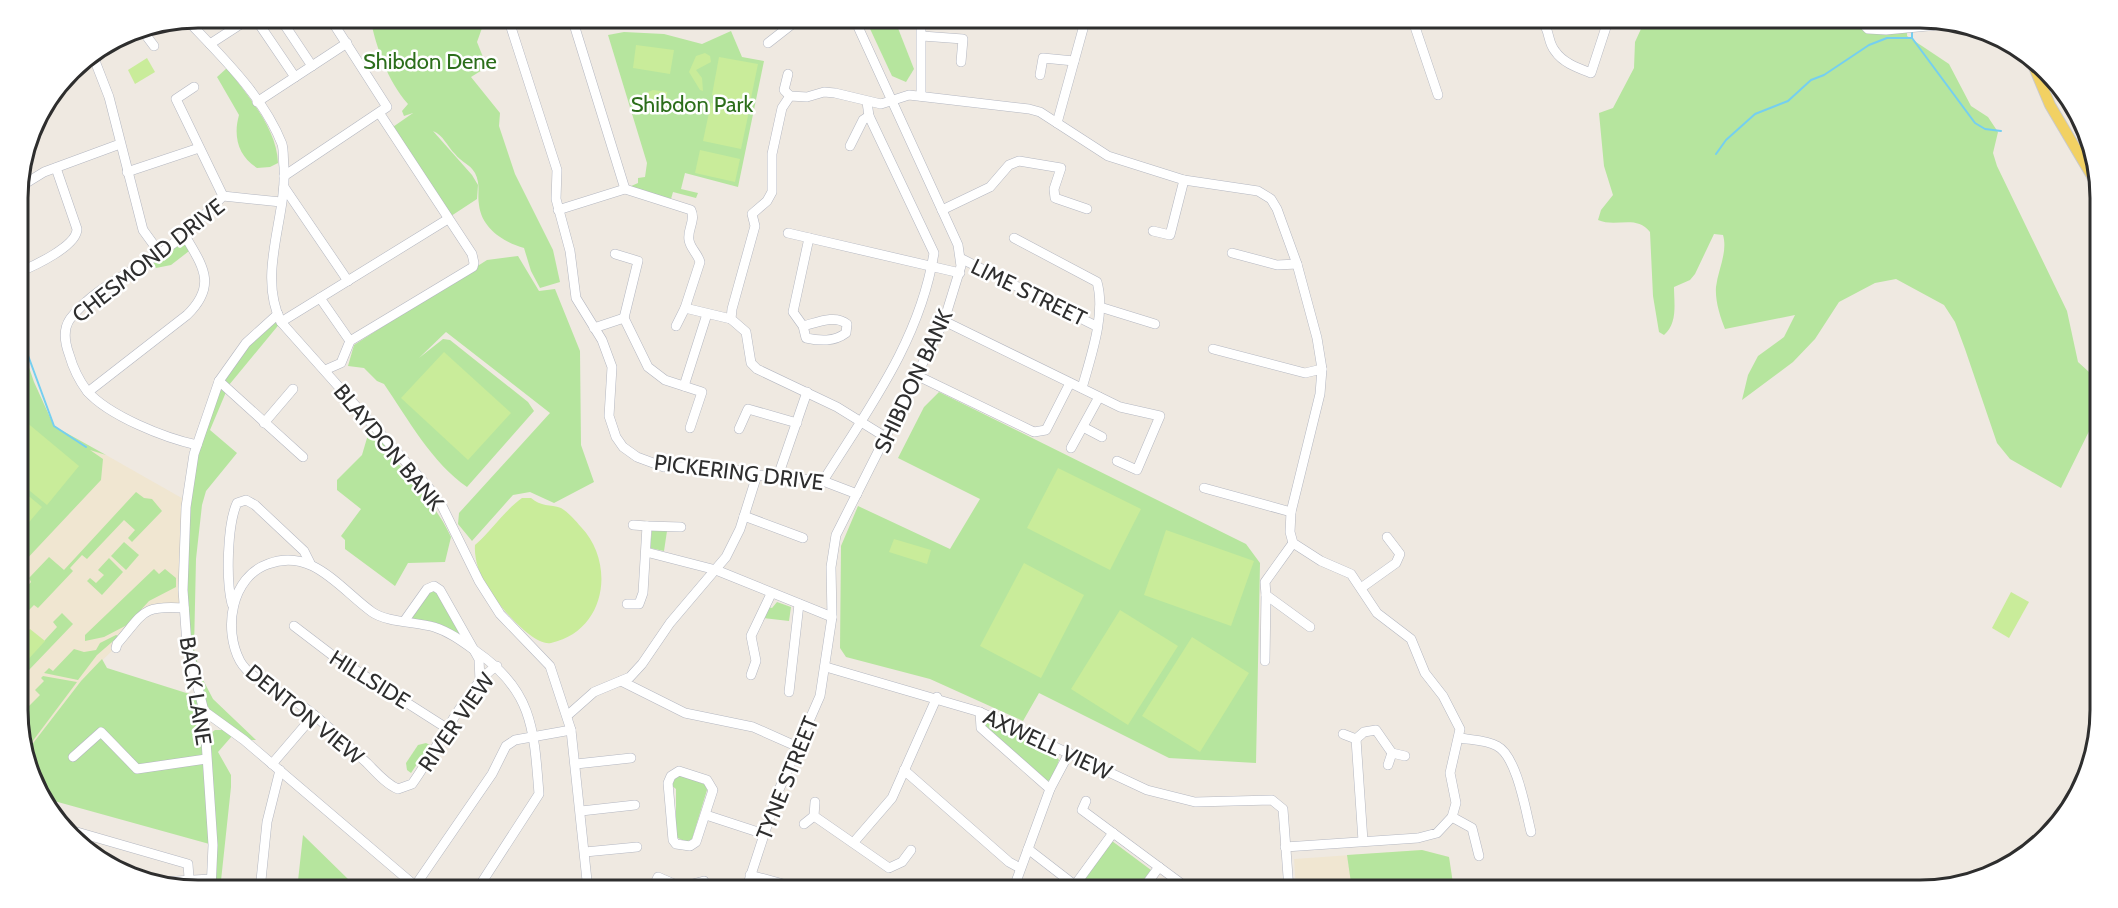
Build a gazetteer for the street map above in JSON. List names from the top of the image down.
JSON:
{
  "streets": {
    "street": [
      "CHESMOND DRIVE",
      "LIME STREET",
      "SHIBDON BANK",
      "BLAYDON BANK",
      "PICKERING DRIVE",
      "HILLSIDE",
      "BACK LANE",
      "DENTON VIEW",
      "RIVER VIEW",
      "AXWELL VIEW",
      "TYNE STREET"
    ]
  },
  "crossings": [
    ["CHESMOND DRIVE", "BACK LANE"],
    ["LIME STREET", "SHIBDON BANK"],
    ["SHIBDON BANK", "PICKERING DRIVE"],
    ["SHIBDON BANK", "AXWELL VIEW"],
    ["SHIBDON BANK", "TYNE STREET"],
    ["BLAYDON BANK", "BACK LANE"],
    ["HILLSIDE", "RIVER VIEW"],
    ["DENTON VIEW", "RIVER VIEW"],
    ["AXWELL VIEW", "TYNE STREET"]
  ],
  "parks": ["Shibdon Dene", "Shibdon Park"]
}
